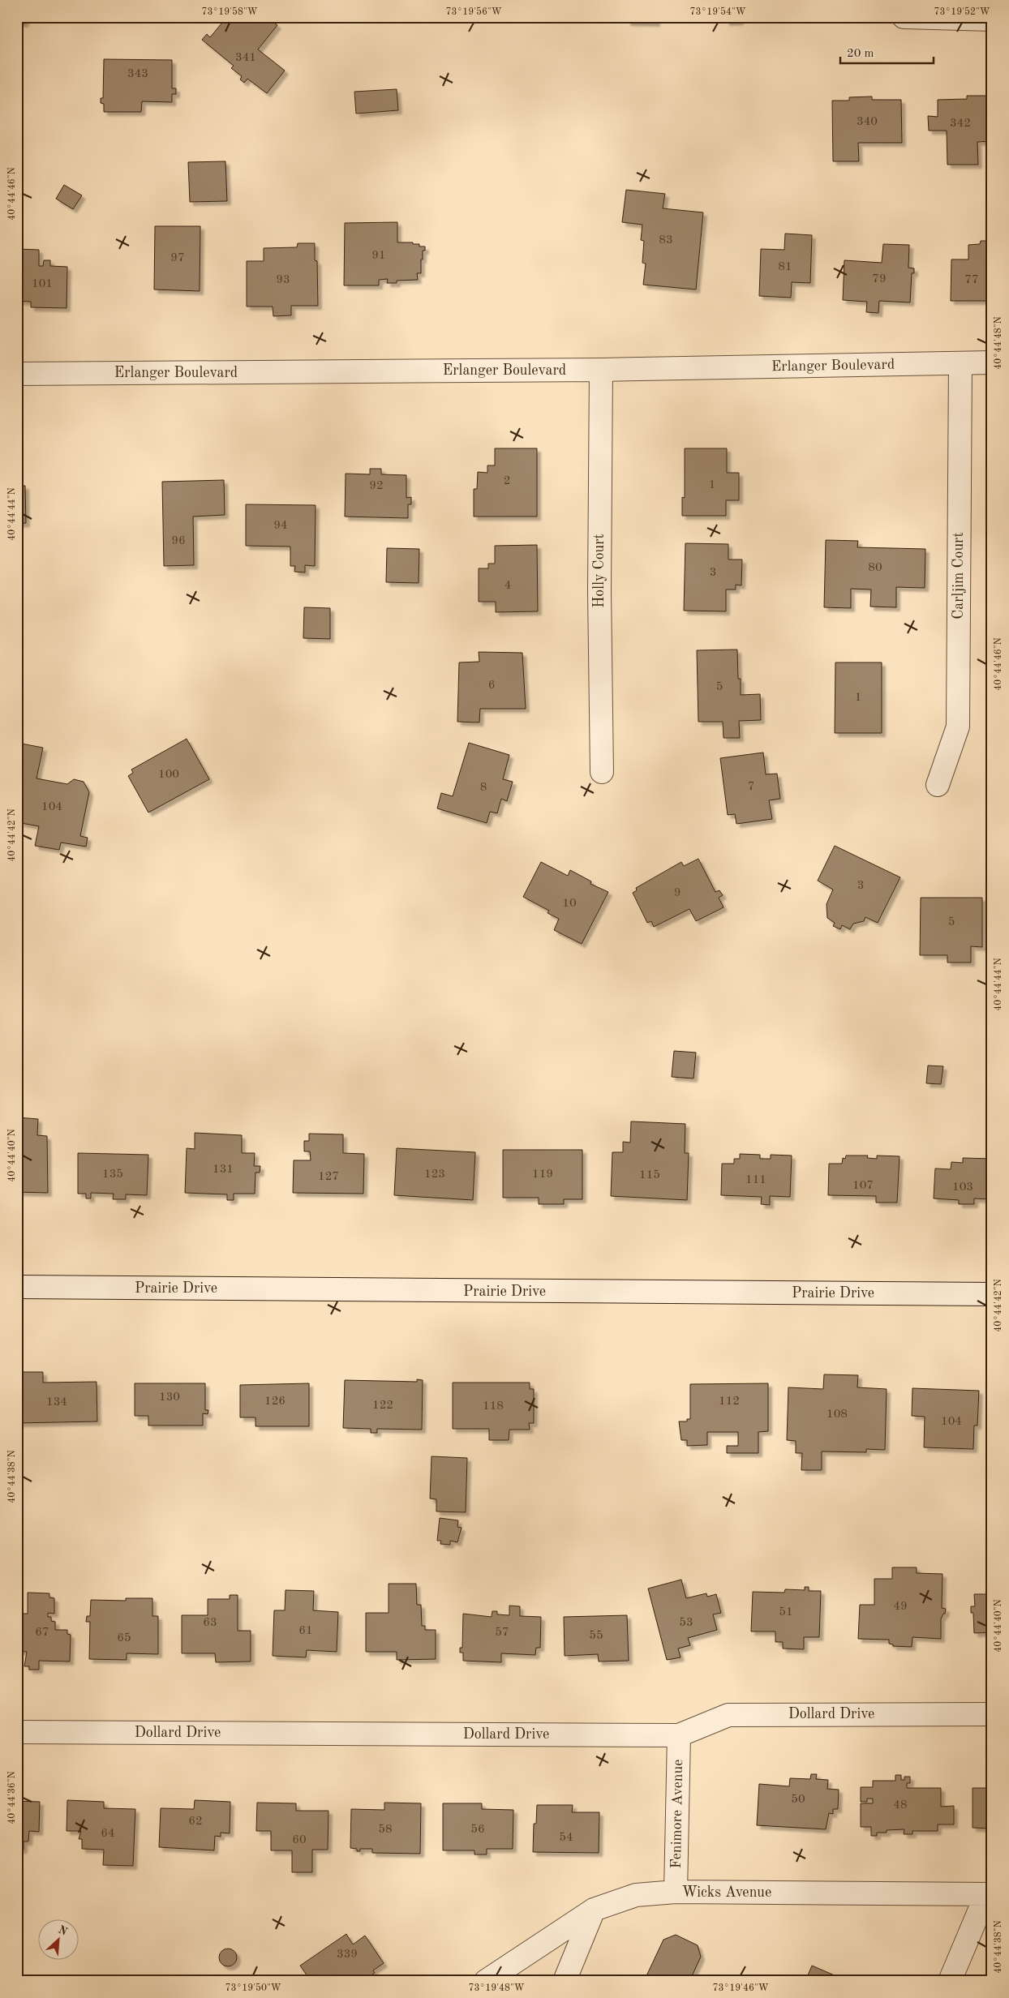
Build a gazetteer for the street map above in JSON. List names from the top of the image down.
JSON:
{
  "streets": {
    "street": [
      "Erlanger Boulevard",
      "Holly Court",
      "Carljim Court",
      "Prairie Drive",
      "Dollard Drive",
      "Fenimore Avenue",
      "Wicks Avenue"
    ]
  },
  "crossings": [
    ["Erlanger Boulevard", "Holly Court"],
    ["Erlanger Boulevard", "Carljim Court"],
    ["Dollard Drive", "Fenimore Avenue"],
    ["Fenimore Avenue", "Wicks Avenue"]
  ],
  "house_numbers": [
    "341",
    "343",
    "340",
    "342",
    "83",
    "91",
    "97",
    "81",
    "79",
    "93",
    "77",
    "101",
    "2",
    "1",
    "92",
    "94",
    "96",
    "80",
    "3",
    "4",
    "6",
    "5",
    "1",
    "100",
    "7",
    "8",
    "104",
    "3",
    "9",
    "10",
    "5",
    "131",
    "135",
    "123",
    "119",
    "115",
    "127",
    "111",
    "107",
    "103",
    "130",
    "126",
    "112",
    "134",
    "122",
    "118",
    "108",
    "104",
    "49",
    "51",
    "63",
    "53",
    "61",
    "67",
    "57",
    "55",
    "65",
    "50",
    "48",
    "62",
    "58",
    "56",
    "64",
    "54",
    "60",
    "339"
  ],
  "scale_bar": "20 m",
  "north": "top right",
  "coordinates": [
    "73°19'58\"W",
    "73°19'56\"W",
    "73°19'54\"W",
    "73°19'52\"W",
    "40°44'46\"N",
    "40°44'48\"N",
    "40°44'44\"N",
    "40°44'42\"N",
    "40°44'40\"N",
    "40°44'38\"N",
    "40°44'36\"N",
    "73°19'50\"W",
    "73°19'48\"W",
    "73°19'46\"W"
  ]
}
